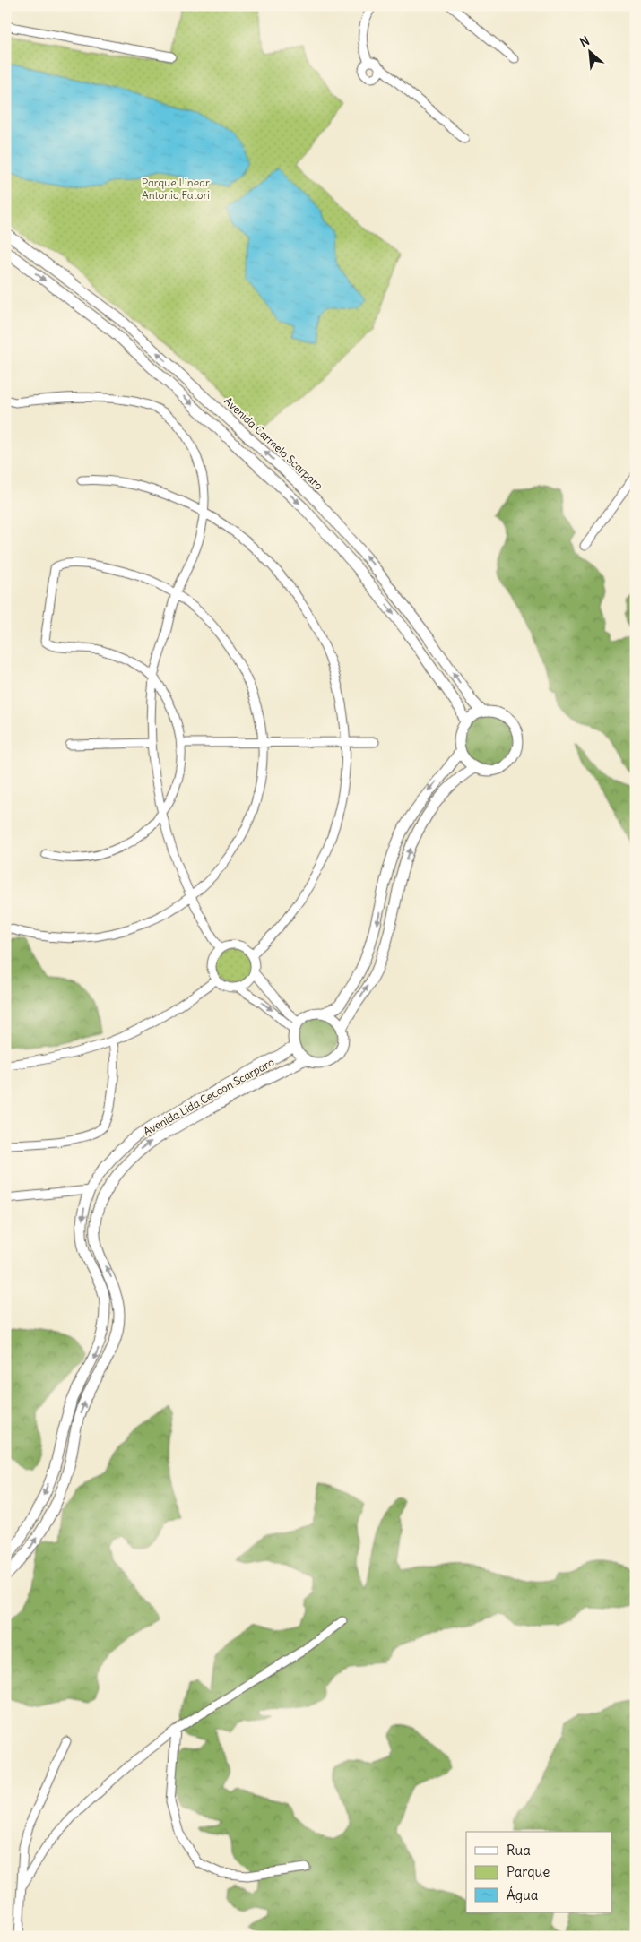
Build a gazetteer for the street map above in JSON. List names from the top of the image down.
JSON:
{
  "streets": {
    "main road": ["Avenida Carmelo Scarparo", "Avenida Lida Ceccon Scarparo"]
  },
  "parks": ["Parque Linear Antonio Fatori"],
  "legend": ["Rua", "Parque", "Água"],
  "north": "top left"
}
